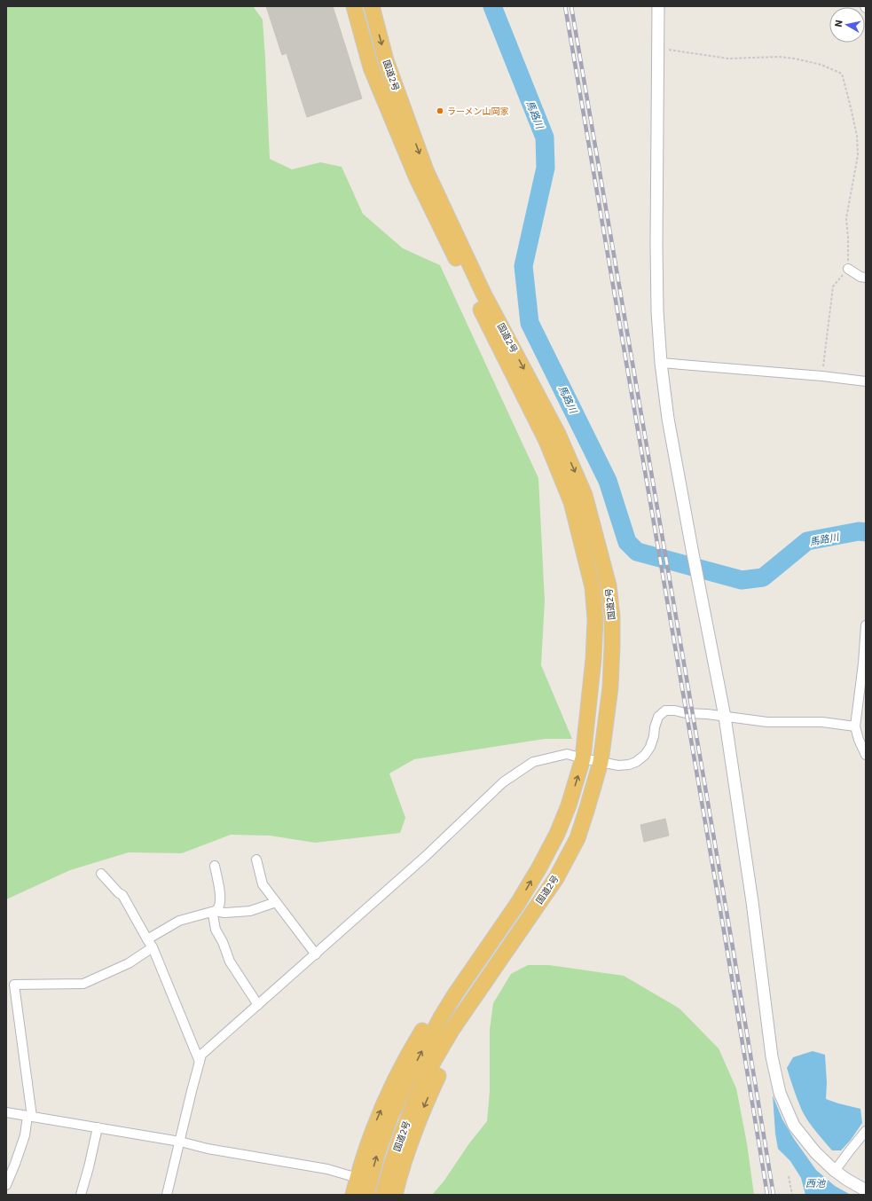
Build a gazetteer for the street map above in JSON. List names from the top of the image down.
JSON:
{
  "streets": {
    "highway": ["国道2号"]
  },
  "water": ["馬路川", "西池"],
  "places": ["ラーメン山岡家"],
  "north": "left"
}
